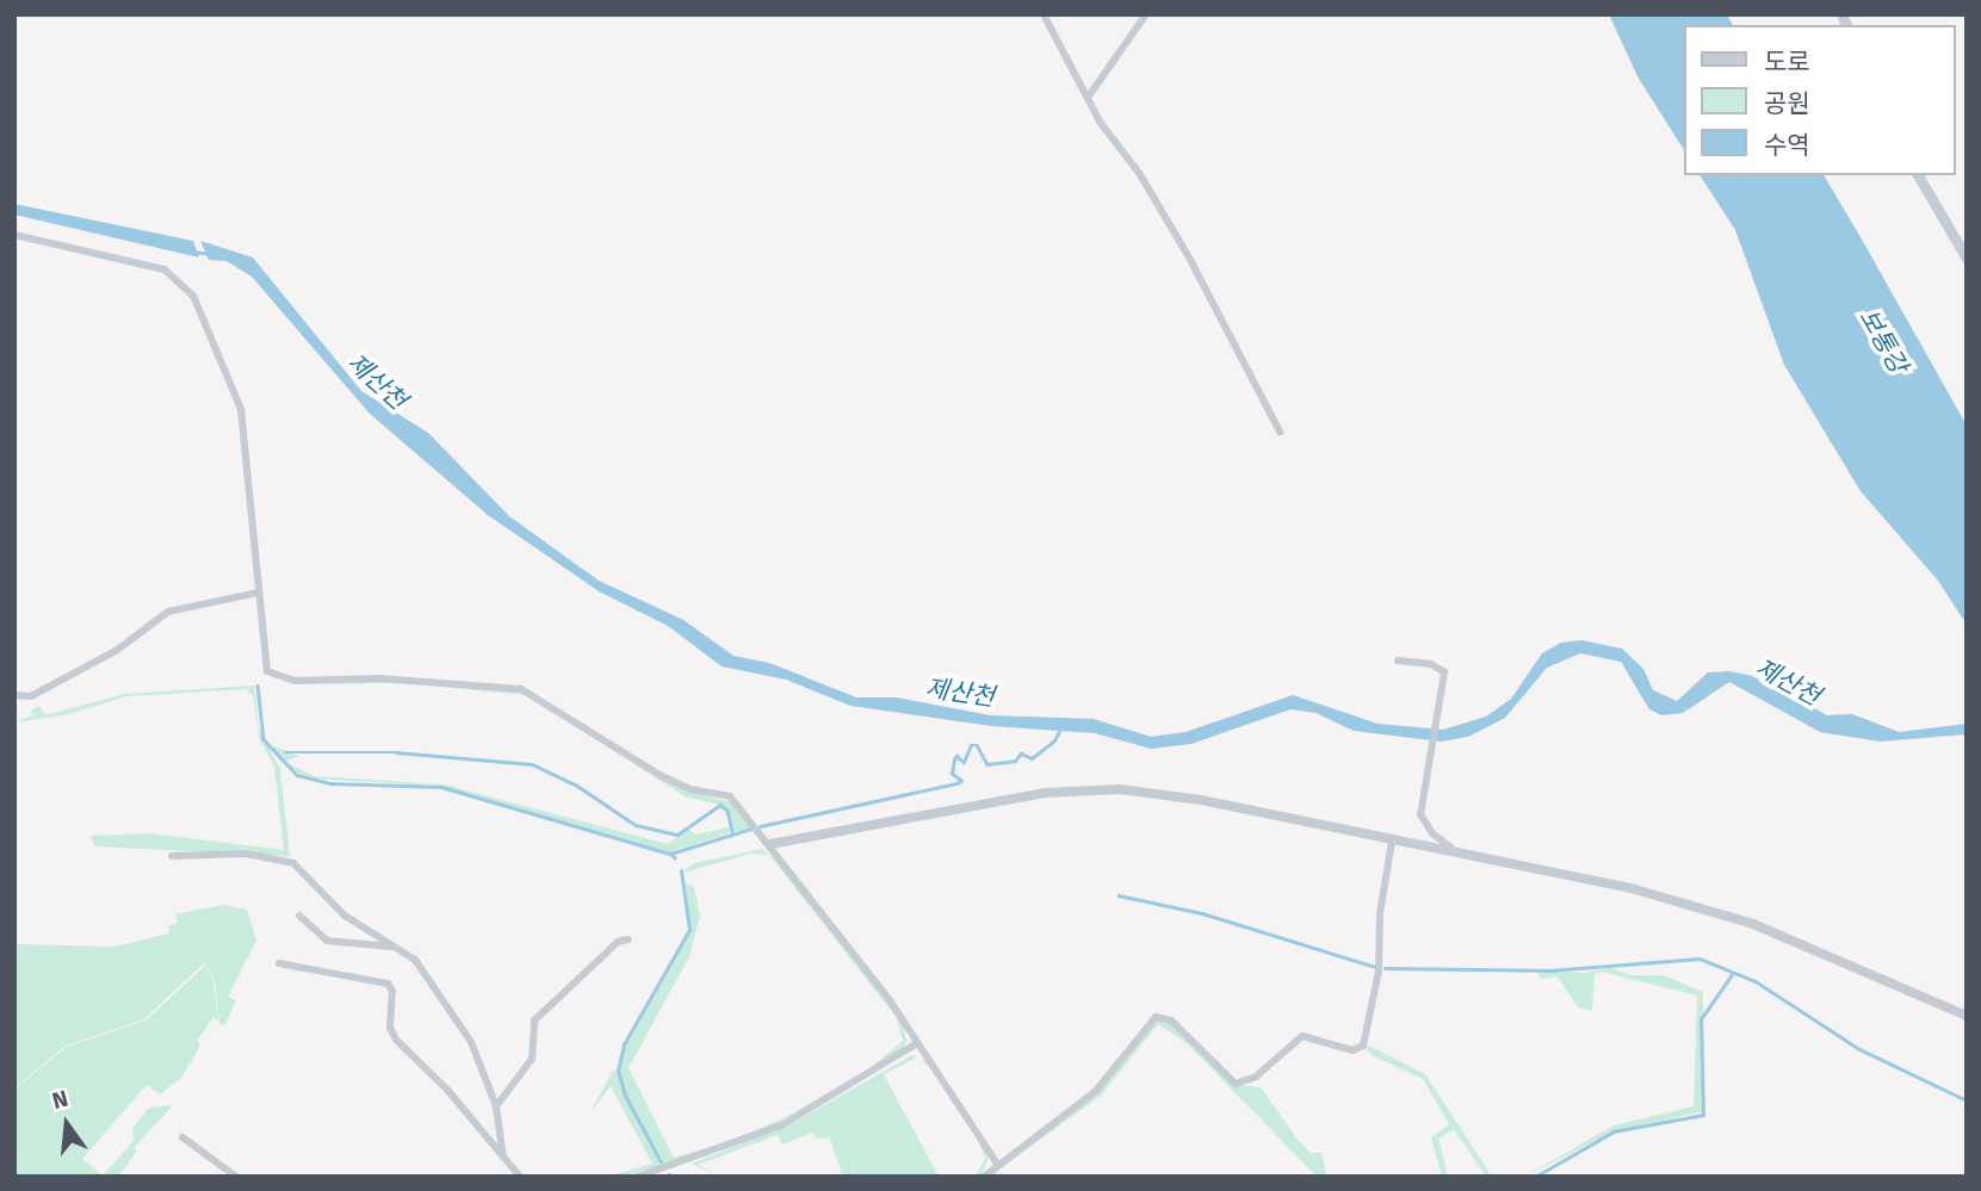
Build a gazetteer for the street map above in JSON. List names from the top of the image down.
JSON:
{
  "water": ["보통강", "제산천"],
  "legend": ["도로", "공원", "수역"],
  "north": "top"
}
